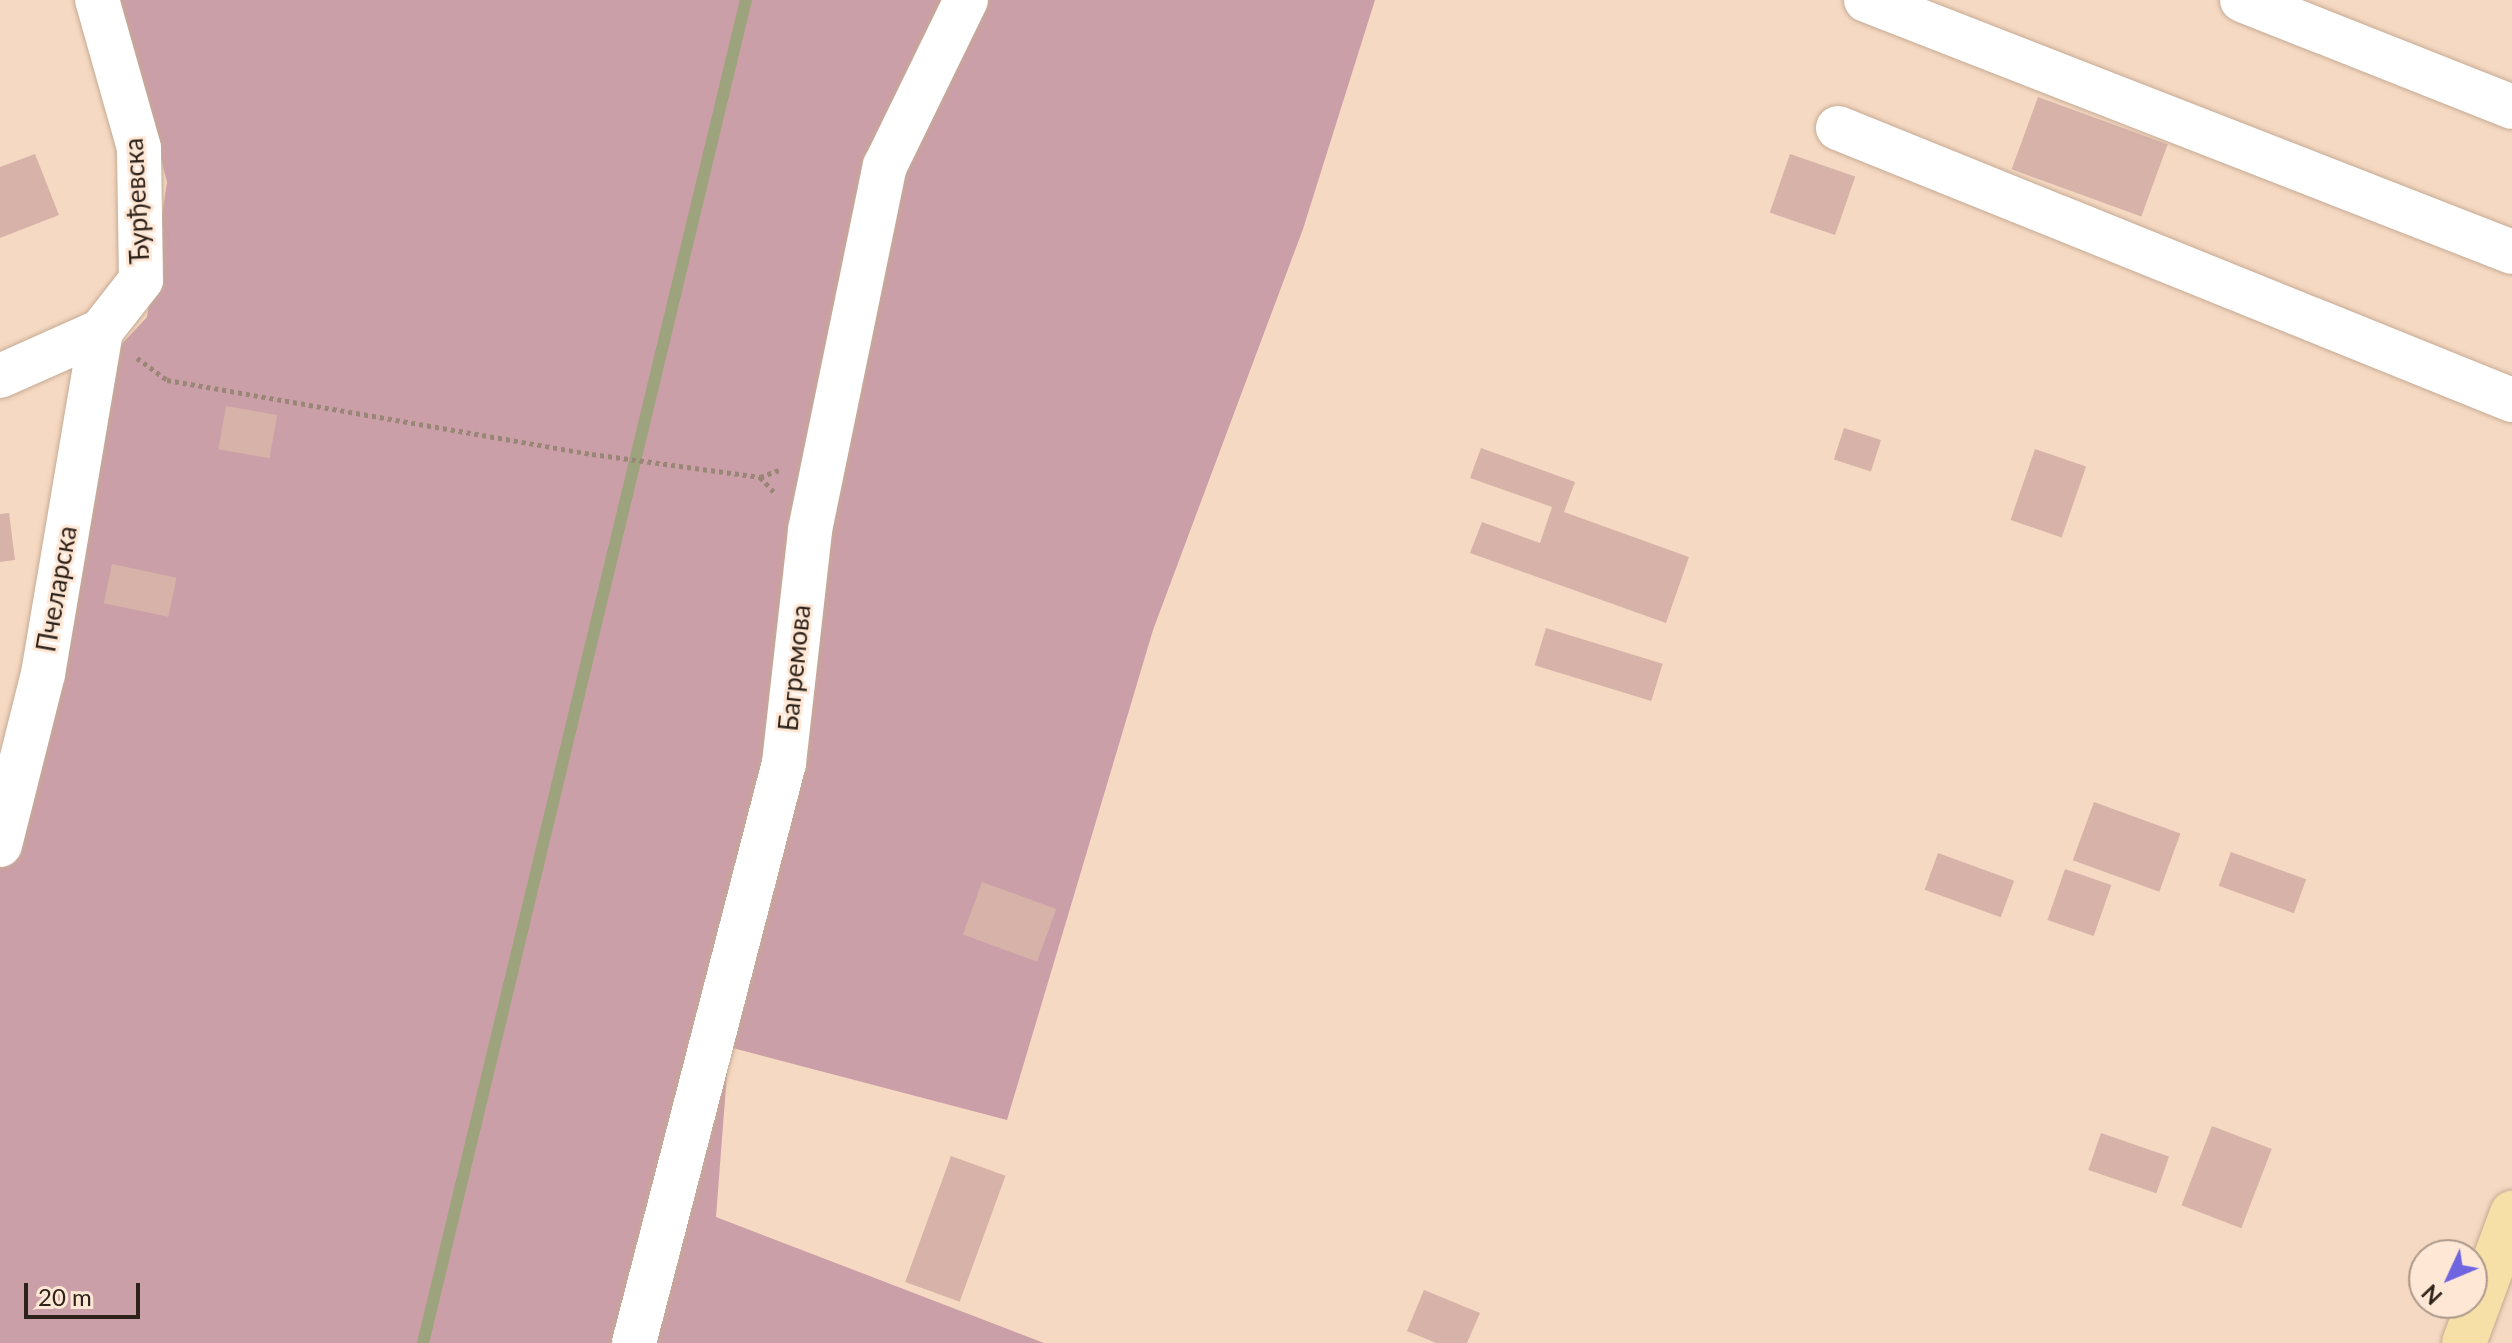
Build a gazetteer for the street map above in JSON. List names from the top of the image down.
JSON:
{
  "streets": {
    "street": ["Ђурђевска", "Пчеларска", "Багремова"]
  },
  "crossings": [
    ["Ђурђевска", "Пчеларска"]
  ],
  "scale_bar": "20 m",
  "north": "bottom left"
}
